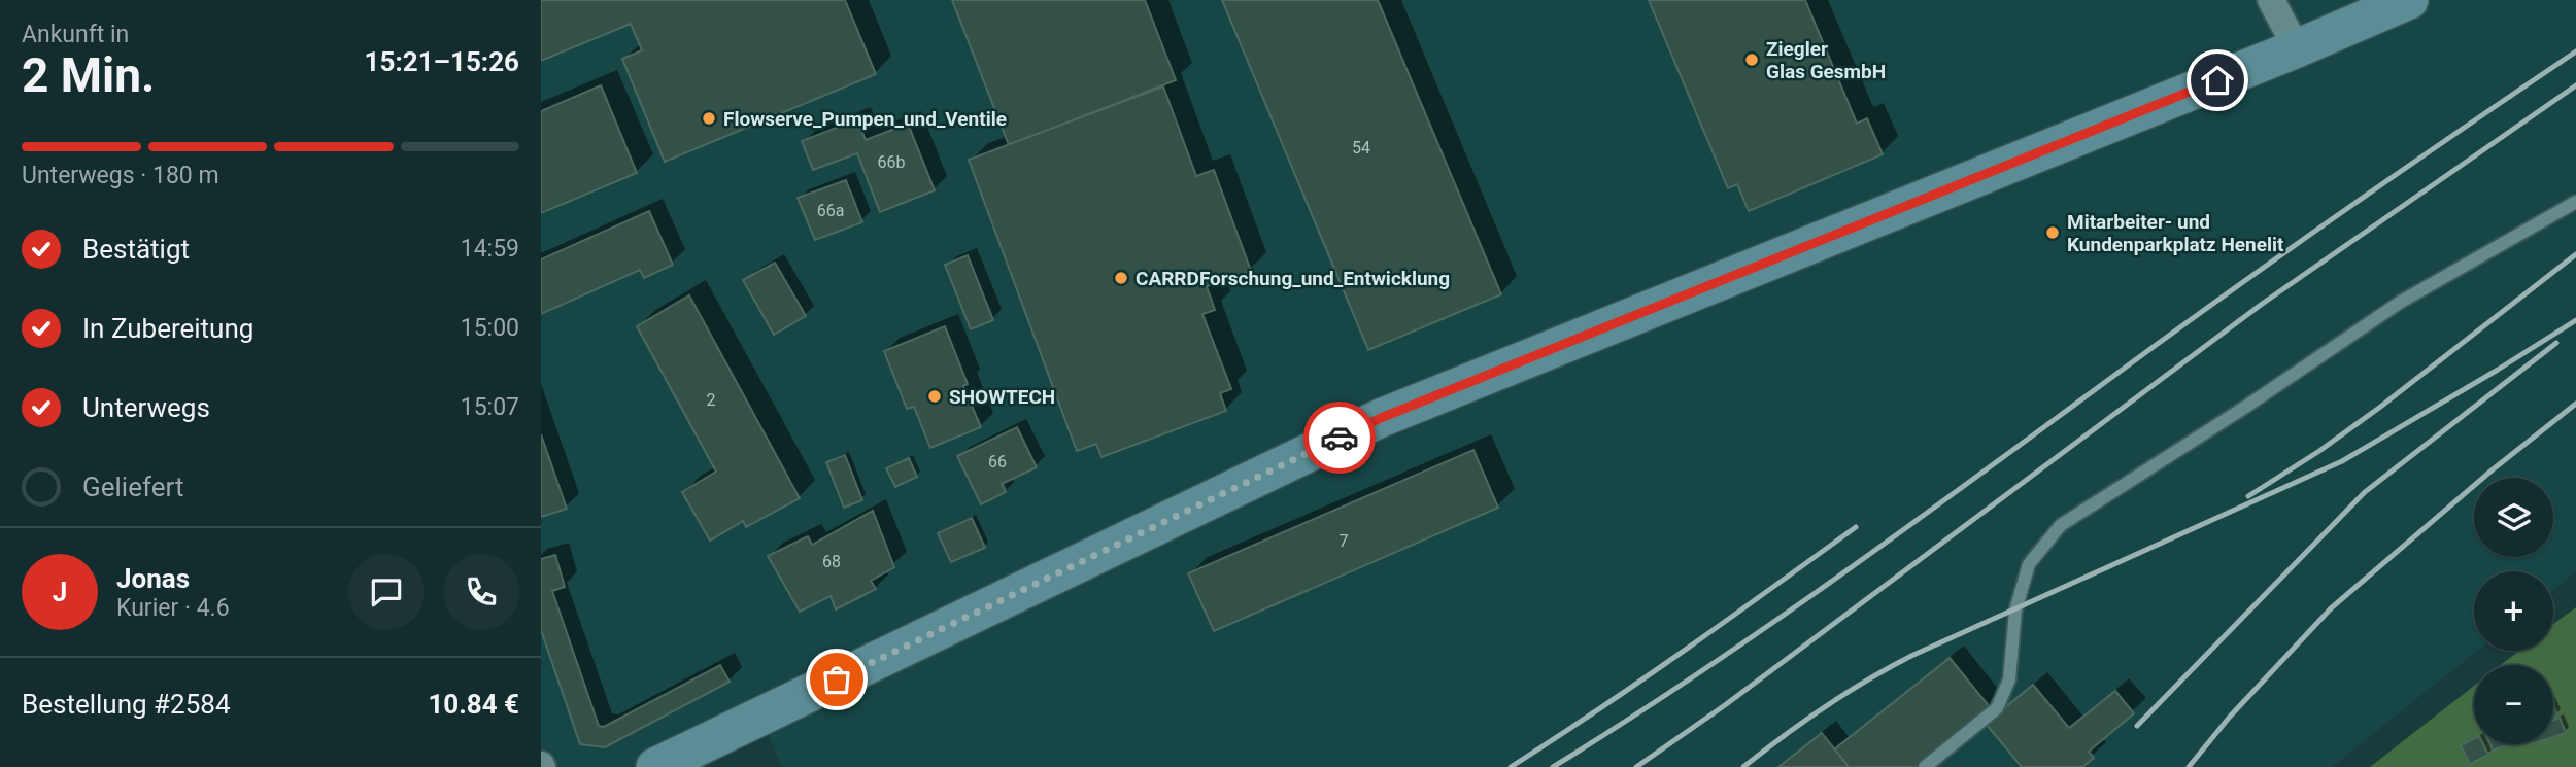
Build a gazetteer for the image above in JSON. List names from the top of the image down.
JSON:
{
  "places": [
    "Ziegler Glas GesmbH",
    "Flowserve_Pumpen_und_Ventile",
    "Mitarbeiter- und Kundenparkplatz Henelit",
    "CARRDForschung_und_Entwicklung",
    "SHOWTECH"
  ],
  "house_numbers": [
    "54",
    "66b",
    "66a",
    "2",
    "66",
    "7",
    "68"
  ],
  "page": {
    "heading": ["2 Min.", "Ankunft in", "15:21–15:26"],
    "panel": [
      "Jonas",
      "Kurier · 4.6",
      "Bestellung #2584",
      "10.84 €"
    ],
    "bar": "Unterwegs · 180 m",
    "list": [
      ["Bestätigt", "14:59"],
      ["In Zubereitung", "15:00"],
      ["Unterwegs", "15:07"],
      "Geliefert"
    ],
    "map_buttons": ["+", "−"],
    "round": "J"
  }
}
